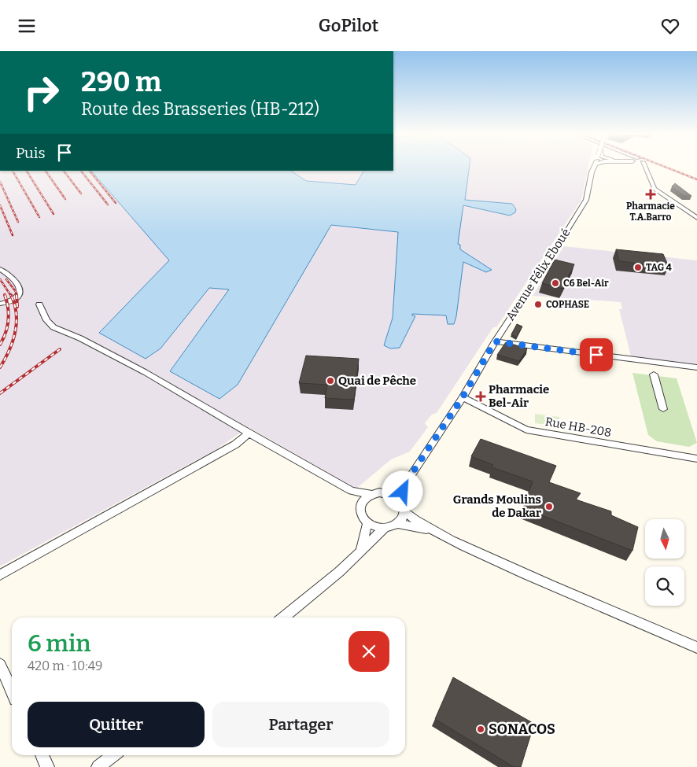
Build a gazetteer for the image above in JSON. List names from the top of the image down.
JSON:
{
  "streets": {
    "street": ["Avenue Félix Eboué", "Rue HB-208"]
  },
  "crossings": [
    ["Avenue Félix Eboué", "Rue HB-208"]
  ],
  "places": {
    "health": ["Pharmacie T.A.Barro", "Pharmacie Bel-Air"],
    "other": [
      "TAG 4",
      "C6 Bel-Air",
      "COPHASE",
      "Quai de Pêche",
      "Grands Moulins de Dakar",
      "SONACOS"
    ]
  },
  "north": "bottom",
  "page": {
    "header": "GoPilot",
    "turn": ["290 m", "Route des Brasseries (HB-212)"],
    "then": "Puis",
    "heading": ["6 min", "420 m · 10:49"],
    "buttons": ["Quitter", "Partager"]
  }
}
